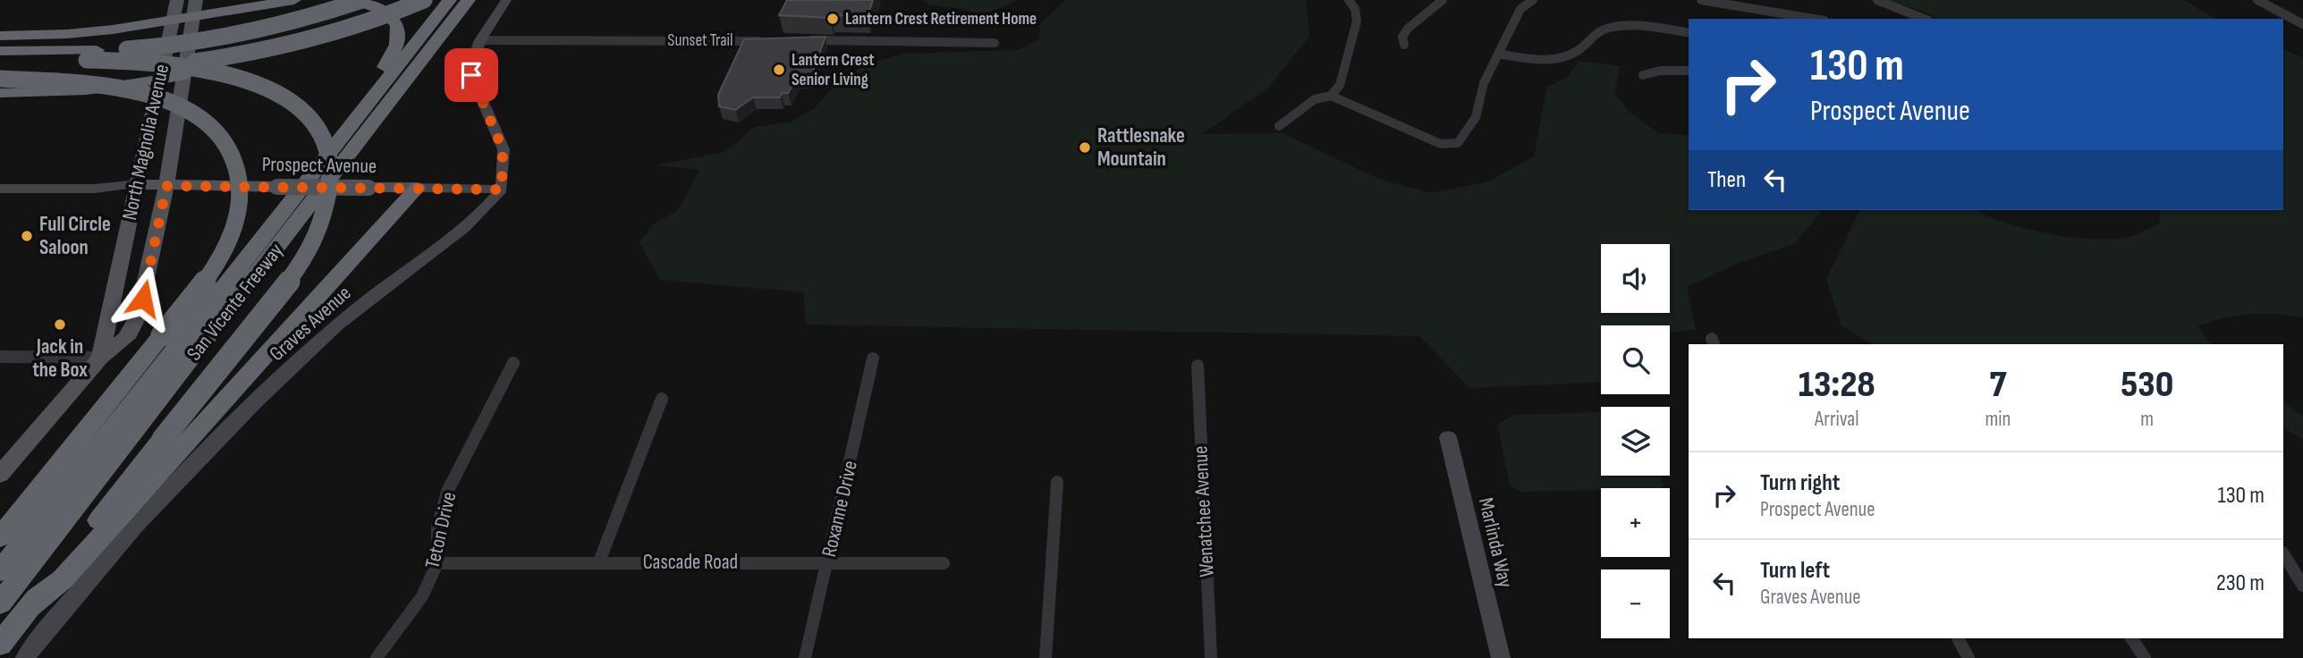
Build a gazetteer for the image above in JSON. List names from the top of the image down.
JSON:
{
  "streets": {
    "highway": ["San Vicente Freeway"],
    "main road": [
      "North Magnolia Avenue",
      "Prospect Avenue",
      "Graves Avenue",
      "Marlinda Way"
    ],
    "street": [
      "Sunset Trail",
      "Roxanne Drive",
      "Wenatchee Avenue",
      "Teton Drive",
      "Cascade Road"
    ]
  },
  "crossings": [
    ["North Magnolia Avenue", "Prospect Avenue"],
    ["Prospect Avenue", "Graves Avenue"],
    ["Roxanne Drive", "Cascade Road"],
    ["Teton Drive", "Cascade Road"]
  ],
  "places": [
    "Lantern Crest Retirement Home",
    "Lantern Crest Senior Living",
    "Rattlesnake Mountain",
    "Full Circle Saloon",
    "Jack in the Box"
  ],
  "page": {
    "turn": ["130 m", "Prospect Avenue"],
    "then": "Then",
    "map_buttons": ["+", "−"],
    "eta": [
      "13:28",
      "Arrival",
      "7",
      "min",
      "530",
      "m"
    ],
    "list": [
      {
        "name": "Turn right",
        "note": "Prospect Avenue",
        "value": "130 m"
      },
      {
        "name": "Turn left",
        "note": "Graves Avenue",
        "value": "230 m"
      }
    ]
  }
}
